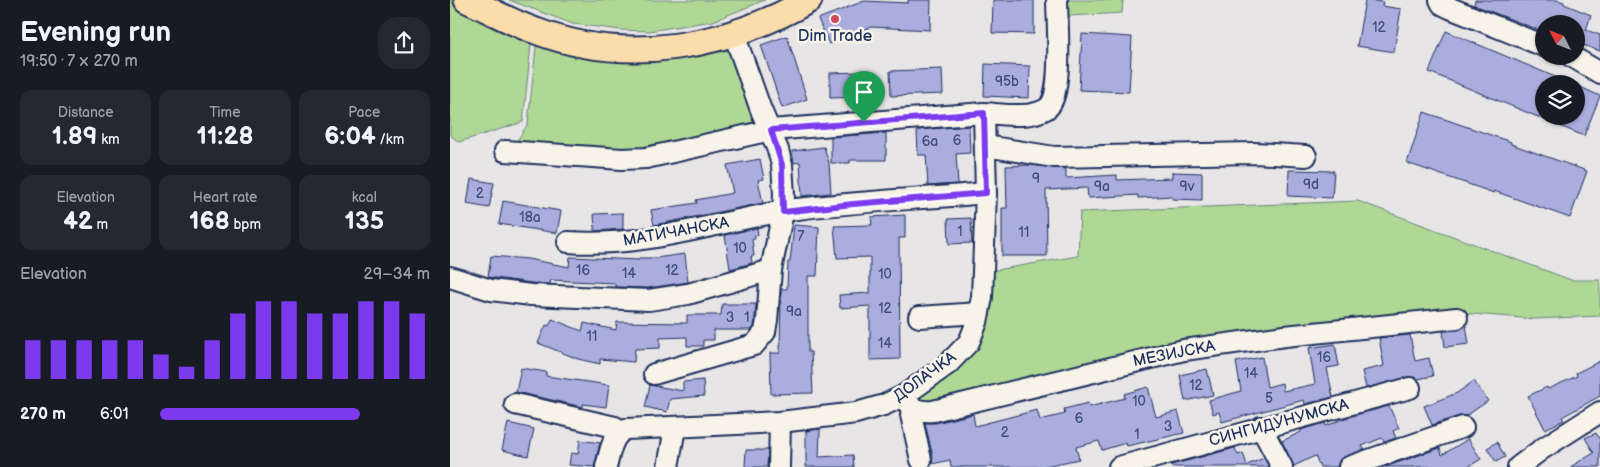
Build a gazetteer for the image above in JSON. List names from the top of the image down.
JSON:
{
  "streets": {
    "street": [
      "МАТИЧАНСКА",
      "МЕЗИЈСКА",
      "ДОЛАЧКА",
      "СИНГИДУНУМСКА"
    ]
  },
  "crossings": [
    ["МАТИЧАНСКА", "ДОЛАЧКА"],
    ["МЕЗИЈСКА", "ДОЛАЧКА"]
  ],
  "places": ["Dim Trade"],
  "house_numbers": [
    "12",
    "95b",
    "6",
    "6a",
    "9",
    "9d",
    "9a",
    "9v",
    "2",
    "18a",
    "1",
    "11",
    "7",
    "10",
    "16",
    "12",
    "14",
    "10",
    "12",
    "9a",
    "3",
    "1",
    "11",
    "14",
    "16",
    "14",
    "12",
    "5",
    "10",
    "6",
    "3",
    "2",
    "1"
  ],
  "north": "top left",
  "page": {
    "heading": ["Evening run", "19:50 · 7 × 270 m"],
    "stats": [
      ["Distance", "1.89 km"],
      ["Time", "11:28"],
      ["Pace", "6:04 /km"],
      ["Elevation", "42 m"],
      ["Heart rate", "168 bpm"],
      ["kcal", "135"]
    ],
    "chart": ["Elevation", "29–34 m"],
    "list": [
      {
        "name": "270 m",
        "note": "6:01"
      }
    ]
  }
}
